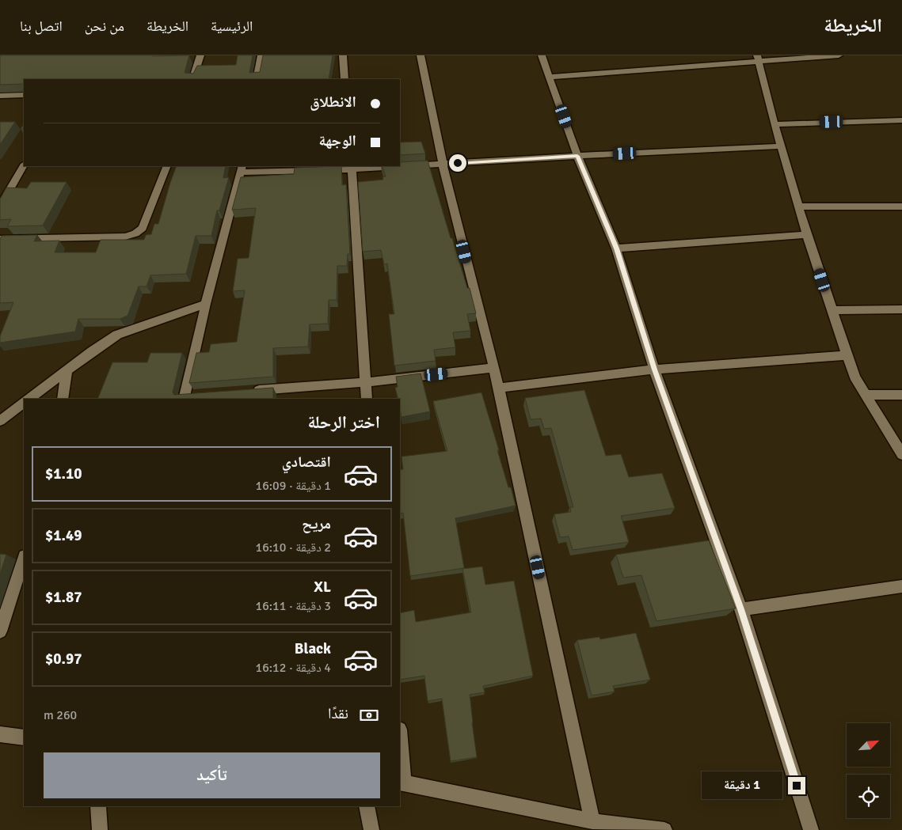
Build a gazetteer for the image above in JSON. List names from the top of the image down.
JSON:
{
  "north": "top right",
  "page": {
    "header": "الخريطة",
    "nav": [
      "الرئيسية",
      "الخريطة",
      "من نحن",
      "اتصل بنا"
    ],
    "banner": ["الانطلاق", "الوجهة"],
    "heading": "اختر الرحلة",
    "list": [
      {
        "name": "اقتصادي",
        "note": "1 دقيقة · 16:09",
        "value": "$1.10"
      },
      {
        "name": "مريح",
        "note": "2 دقيقة · 16:10",
        "value": "$1.49"
      },
      {
        "name": "XL",
        "note": "3 دقيقة · 16:11",
        "value": "$1.87"
      },
      {
        "name": "Black",
        "note": "4 دقيقة · 16:12",
        "value": "$0.97"
      }
    ],
    "pay": ["نقدًا", "260 m"],
    "buttons": "تأكيد",
    "bubble": "1 دقيقة"
  }
}
